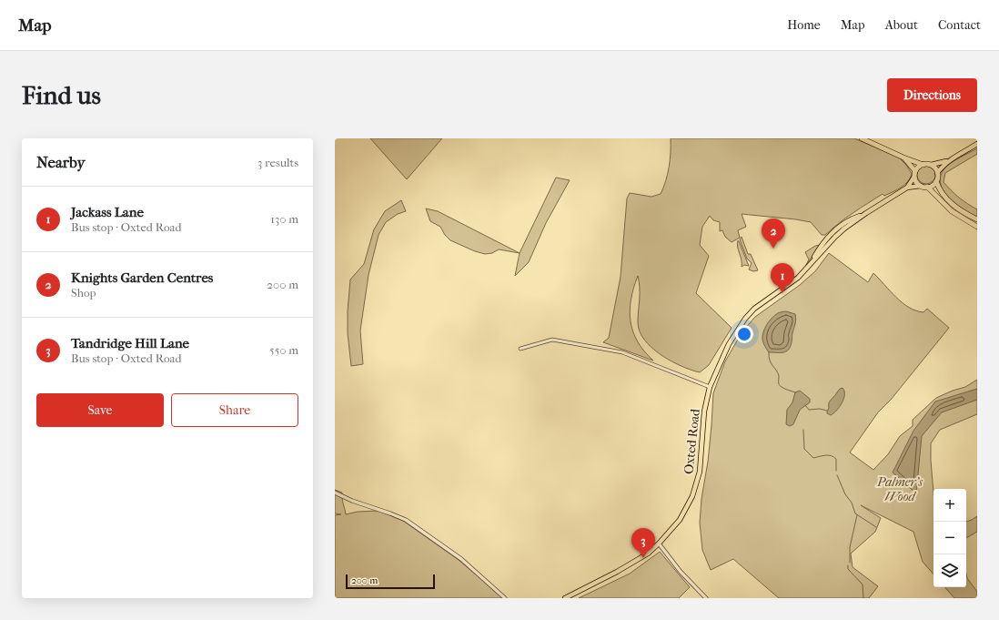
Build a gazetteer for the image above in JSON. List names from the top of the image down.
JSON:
{
  "streets": {
    "main road": ["Oxted Road"]
  },
  "parks": ["Palmer's Wood"],
  "scale_bar": "200 m",
  "page": {
    "header": "Map",
    "nav": [
      "Home",
      "Map",
      "About",
      "Contact"
    ],
    "buttons": [
      "Directions",
      ["Save", "Share"]
    ],
    "title": "Find us",
    "heading": ["Nearby", "3 results"],
    "list": [
      {
        "mark": "1",
        "name": "Jackass Lane",
        "note": "Bus stop · Oxted Road",
        "value": "130 m"
      },
      {
        "mark": "2",
        "name": "Knights Garden Centres",
        "note": "Shop",
        "value": "200 m"
      },
      {
        "mark": "3",
        "name": "Tandridge Hill Lane",
        "note": "Bus stop · Oxted Road",
        "value": "550 m"
      }
    ],
    "pins": ["2", "1", "3"],
    "map_buttons": ["+", "−"],
    "scale": "200 m"
  }
}
